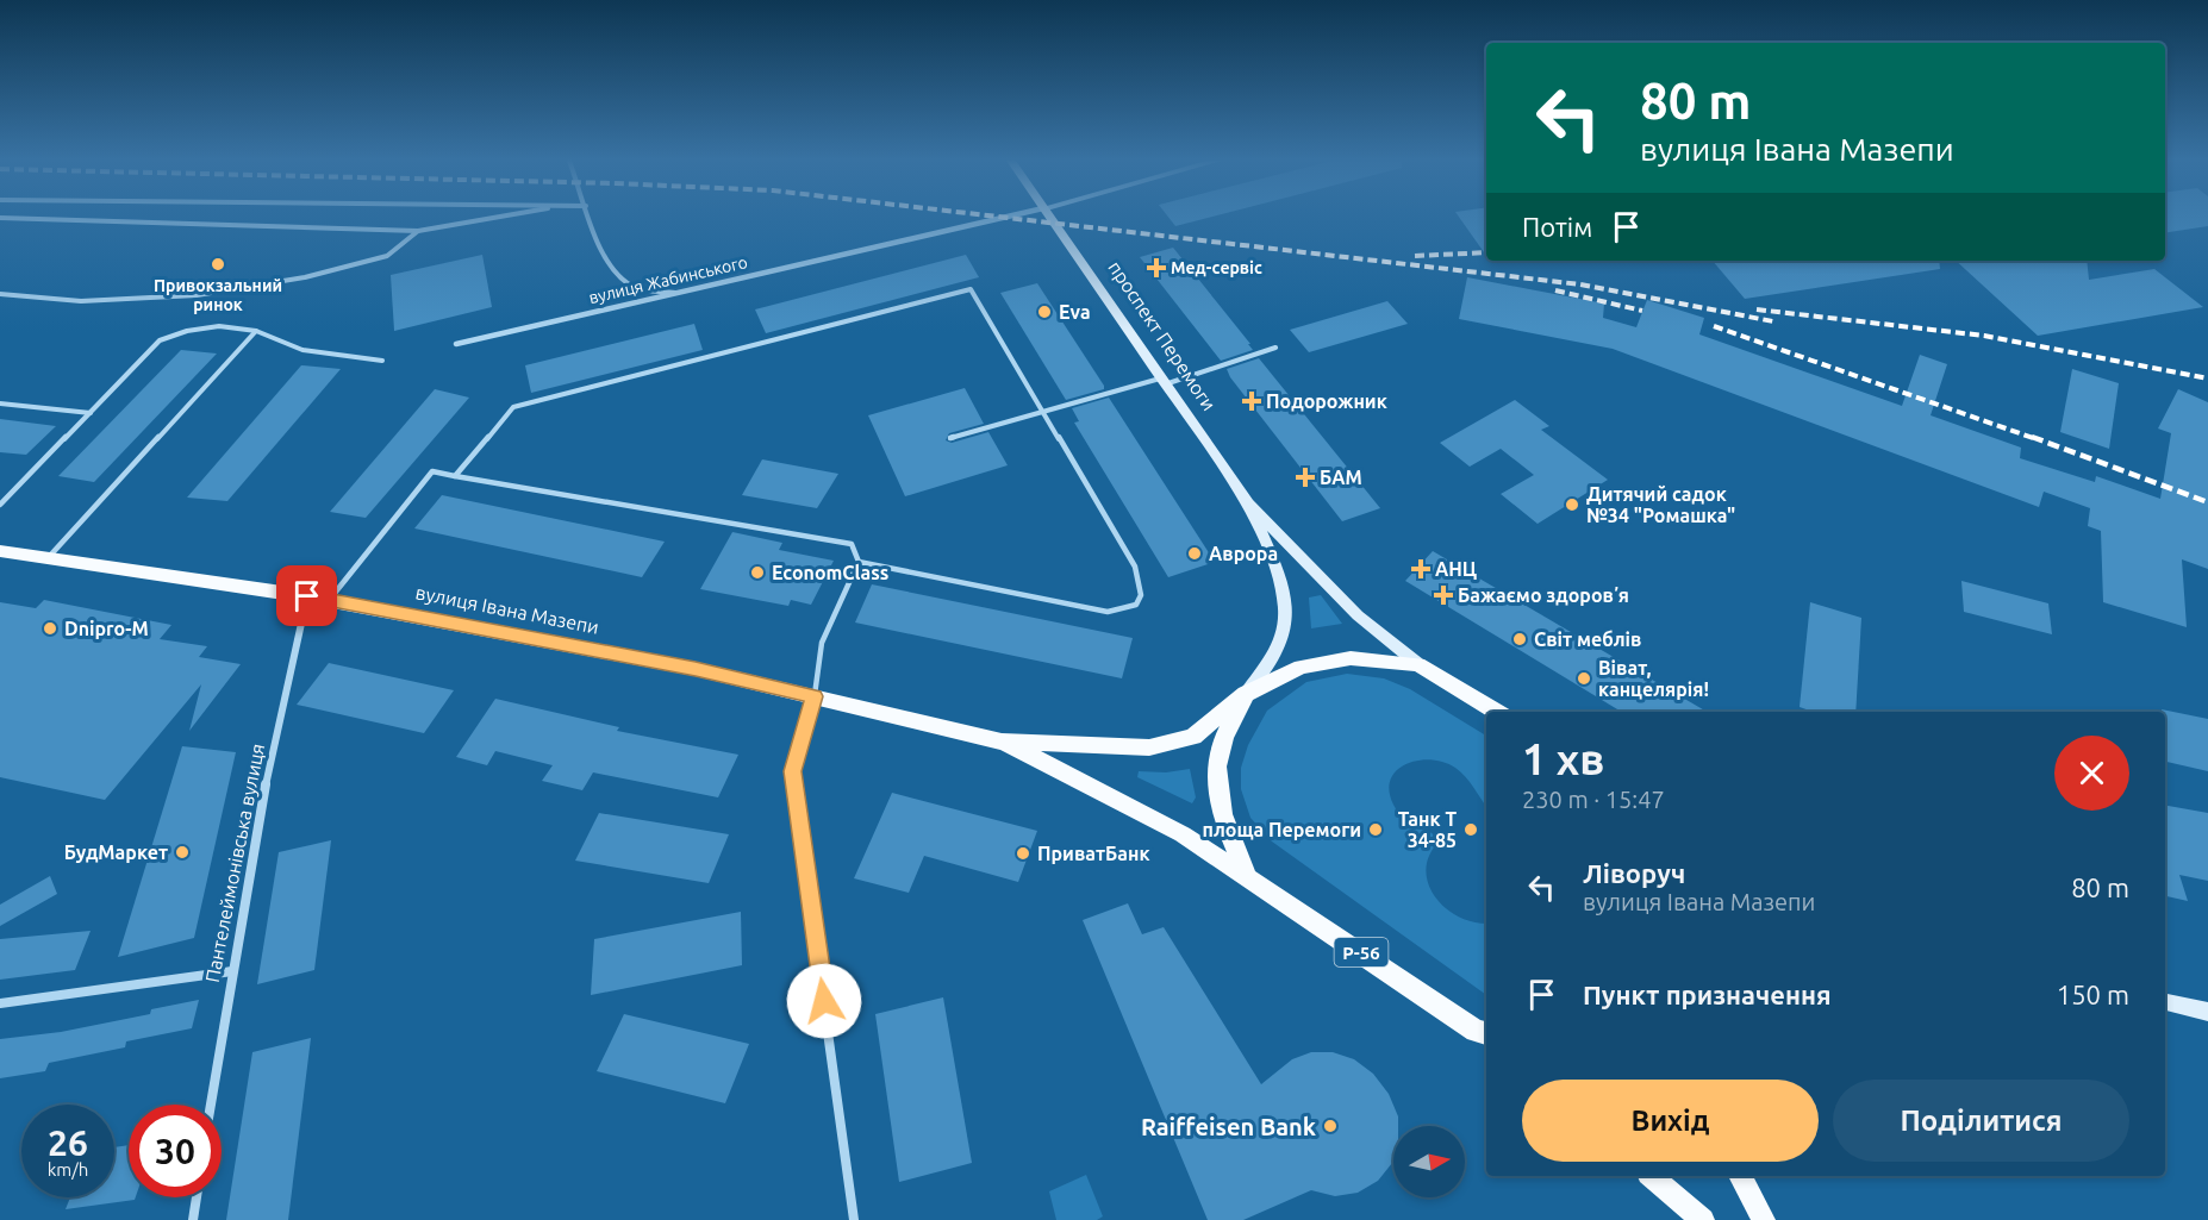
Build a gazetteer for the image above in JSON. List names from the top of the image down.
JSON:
{
  "streets": {
    "main road": ["проспект Перемоги", "вулиця Івана Мазепи", "Р-56"],
    "street": ["вулиця Жабинського", "Пантелеймонівська вулиця"]
  },
  "crossings": [
    ["проспект Перемоги", "вулиця Івана Мазепи"],
    ["проспект Перемоги", "Р-56"],
    ["вулиця Івана Мазепи", "Пантелеймонівська вулиця"],
    ["вулиця Івана Мазепи", "Р-56"]
  ],
  "places": {
    "other": [
      "Привокзальний ринок",
      "Eva",
      "Дитячий садок №34 \"Ромашка\"",
      "Аврора",
      "EconomClass",
      "Dnipro-M",
      "Світ меблів",
      "Віват, канцелярія!",
      "площа Перемоги",
      "Танк Т 34-85",
      "БудМаркет",
      "ПриватБанк",
      "Raiffeisen Bank"
    ],
    "health": [
      "Мед-сервіс",
      "Подорожник",
      "БАМ",
      "АНЦ",
      "Бажаємо здоровʼя"
    ]
  },
  "north": "right",
  "page": {
    "turn": ["80 m", "вулиця Івана Мазепи"],
    "then": "Потім",
    "heading": ["1 хв", "230 m · 15:47"],
    "list": [
      {
        "name": "Ліворуч",
        "note": "вулиця Івана Мазепи",
        "value": "80 m"
      },
      {
        "name": "Пункт призначення",
        "value": "150 m"
      }
    ],
    "buttons": ["Вихід", "Поділитися"],
    "speed": "26 km/h",
    "limit": "30"
  }
}
